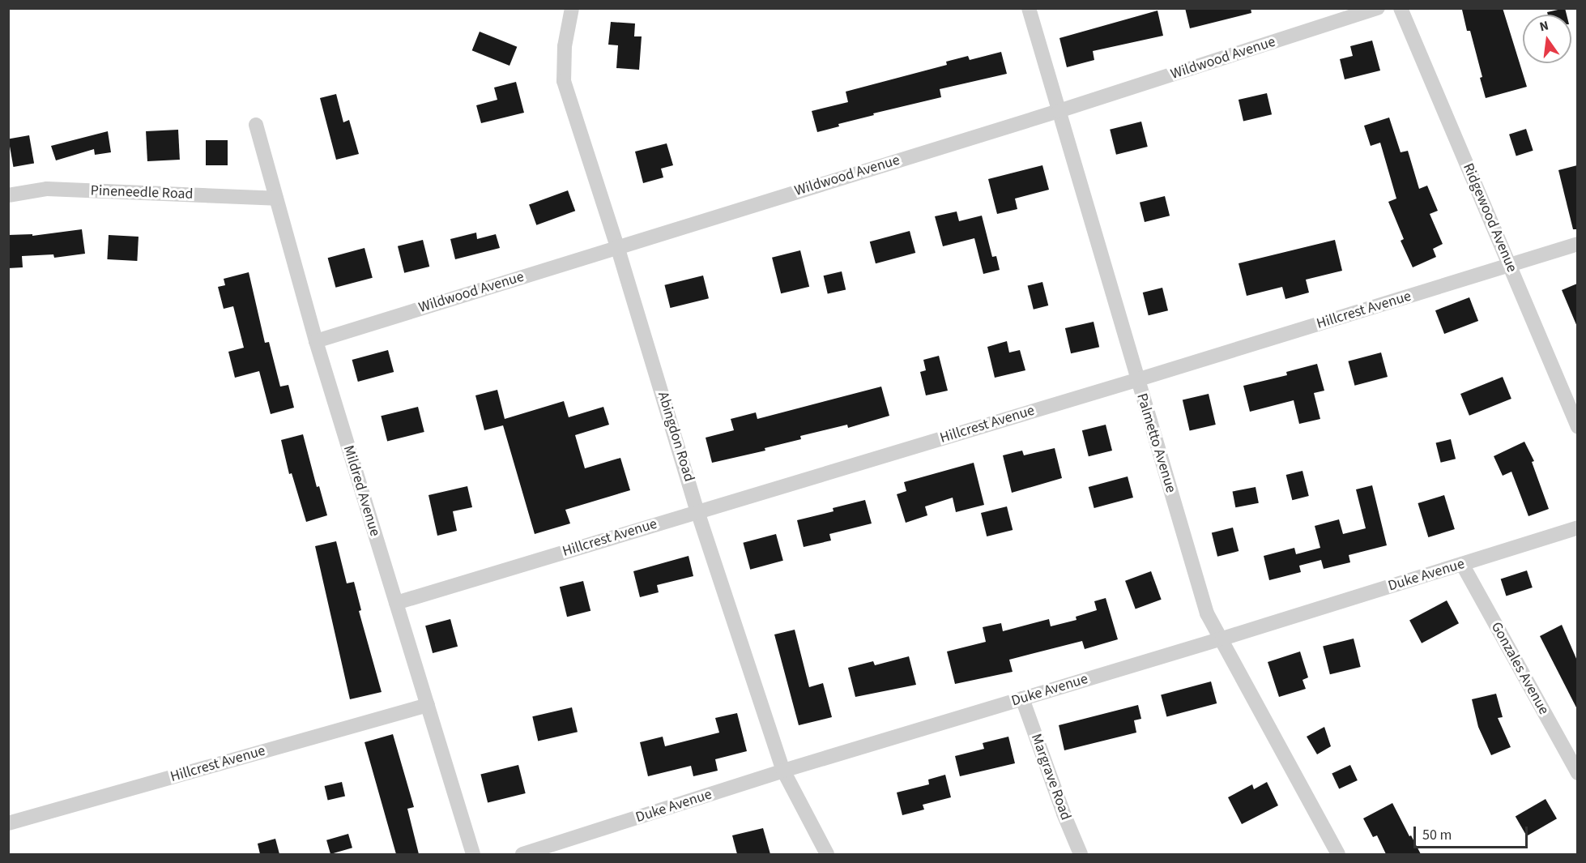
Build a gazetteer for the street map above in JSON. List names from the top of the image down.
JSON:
{
  "streets": {
    "street": [
      "Wildwood Avenue",
      "Pineneedle Road",
      "Ridgewood Avenue",
      "Hillcrest Avenue",
      "Abingdon Road",
      "Palmetto Avenue",
      "Mildred Avenue",
      "Duke Avenue",
      "Gonzales Avenue",
      "Margrave Road"
    ]
  },
  "crossings": [
    ["Wildwood Avenue", "Abingdon Road"],
    ["Wildwood Avenue", "Palmetto Avenue"],
    ["Wildwood Avenue", "Mildred Avenue"],
    ["Pineneedle Road", "Mildred Avenue"],
    ["Ridgewood Avenue", "Hillcrest Avenue"],
    ["Hillcrest Avenue", "Abingdon Road"],
    ["Hillcrest Avenue", "Palmetto Avenue"],
    ["Hillcrest Avenue", "Mildred Avenue"],
    ["Abingdon Road", "Duke Avenue"],
    ["Palmetto Avenue", "Duke Avenue"],
    ["Duke Avenue", "Gonzales Avenue"],
    ["Duke Avenue", "Margrave Road"]
  ],
  "scale_bar": "50 m",
  "north": "top"
}
